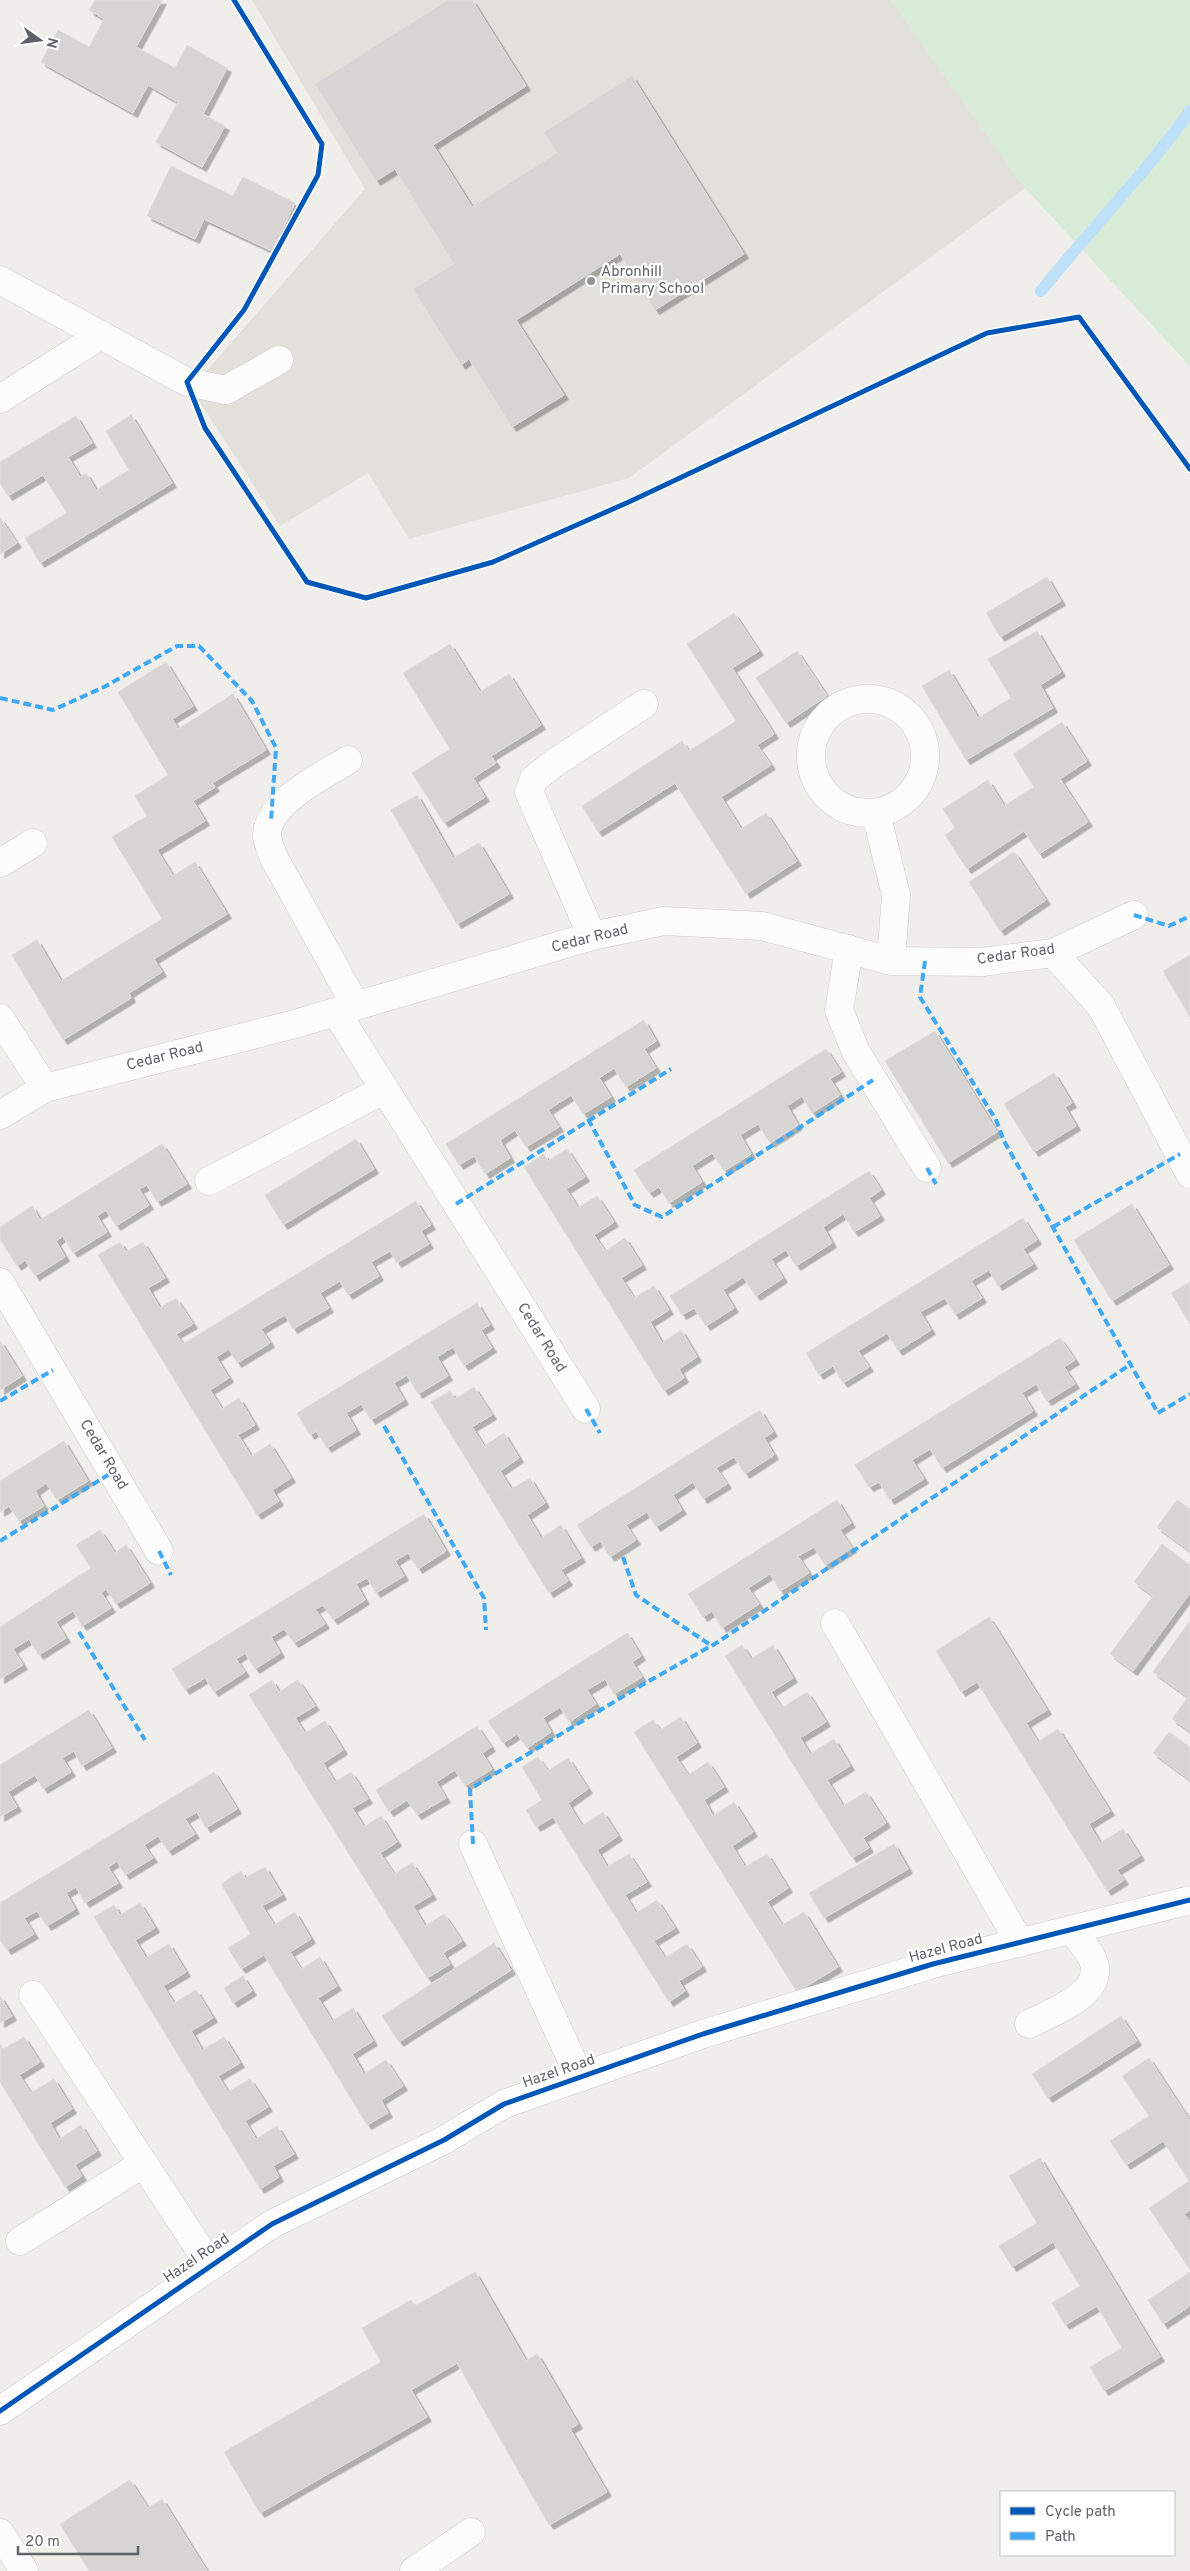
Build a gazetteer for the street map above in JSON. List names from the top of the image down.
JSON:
{
  "streets": {
    "street": ["Cedar Road", "Hazel Road"]
  },
  "places": ["Abronhill Primary School"],
  "legend": ["Cycle path", "Path"],
  "scale_bar": "20 m",
  "north": "right"
}
